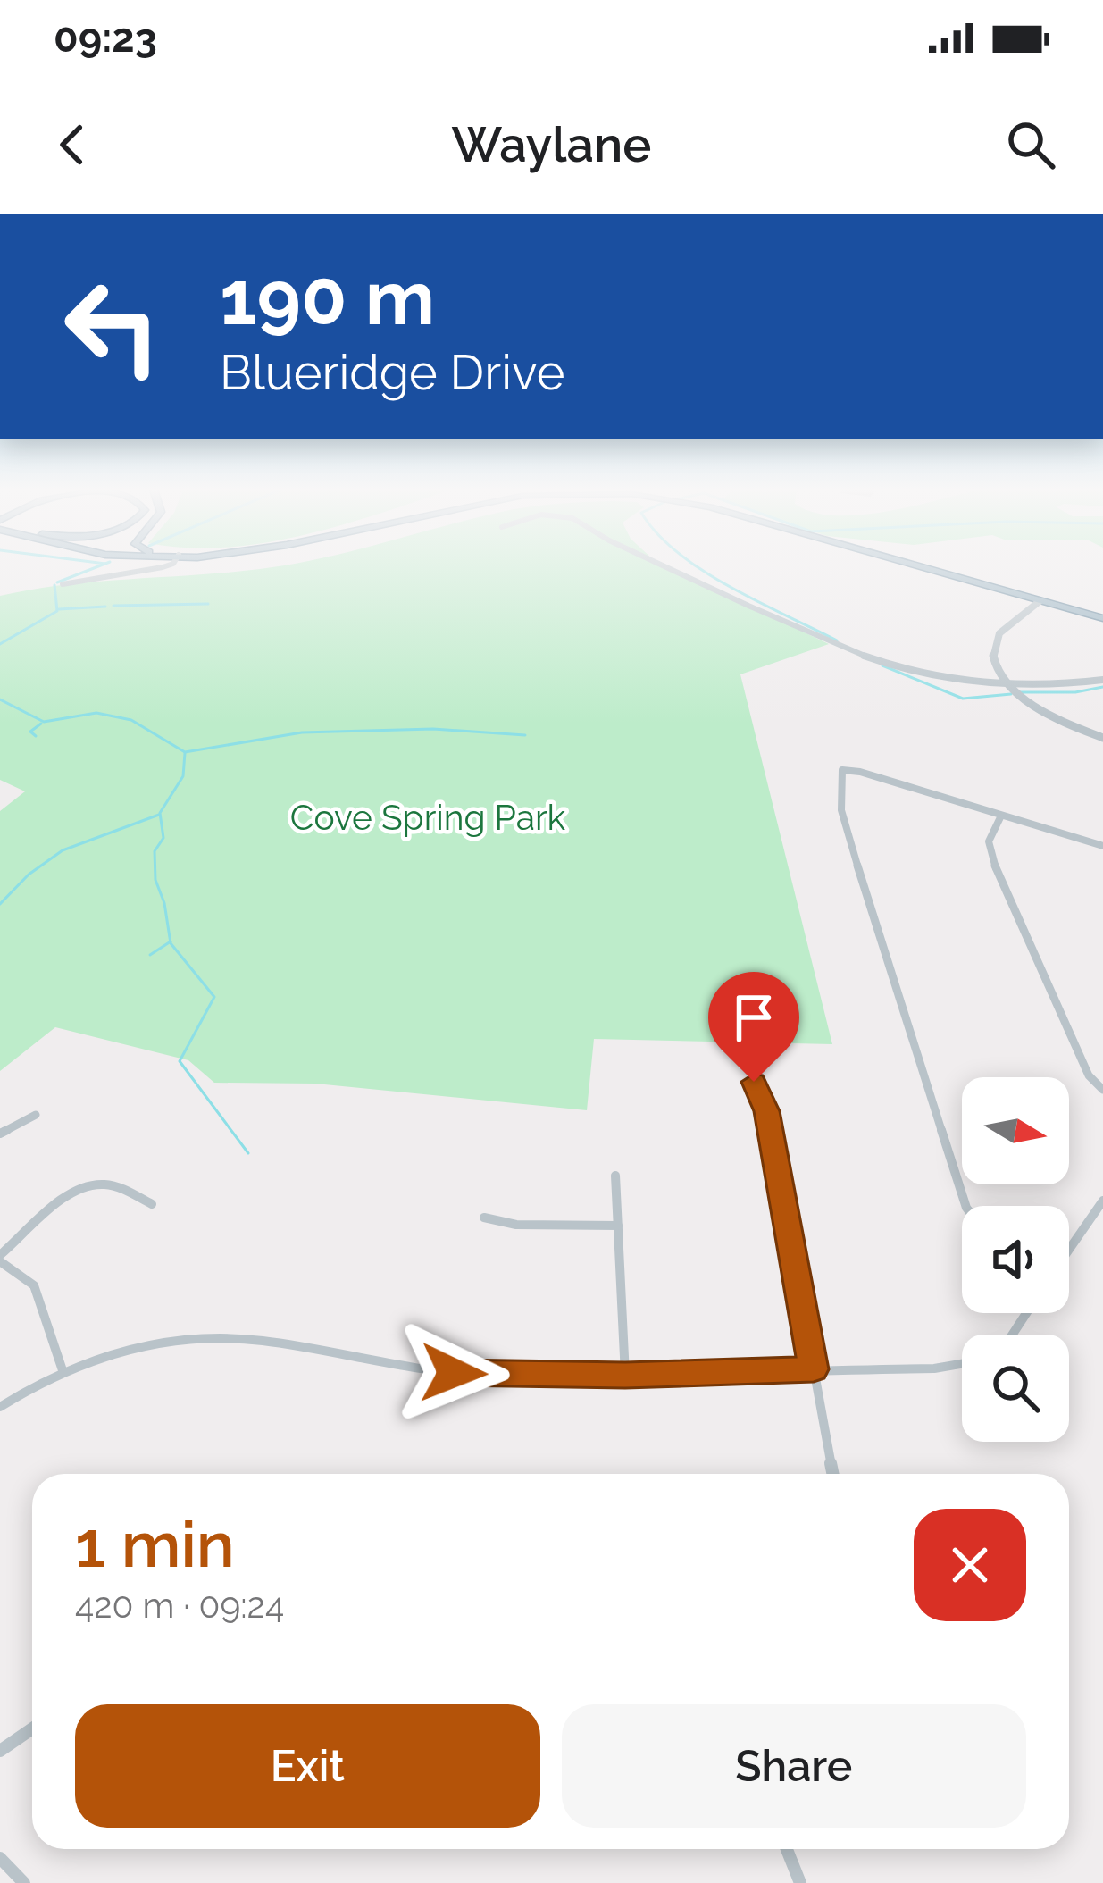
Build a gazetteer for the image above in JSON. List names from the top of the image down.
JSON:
{
  "parks": ["Cove Spring Park"],
  "north": "right",
  "page": {
    "status": "09:23",
    "header": "Waylane",
    "turn": ["190 m", "Blueridge Drive"],
    "heading": ["1 min", "420 m · 09:24"],
    "buttons": ["Exit", "Share"]
  }
}
